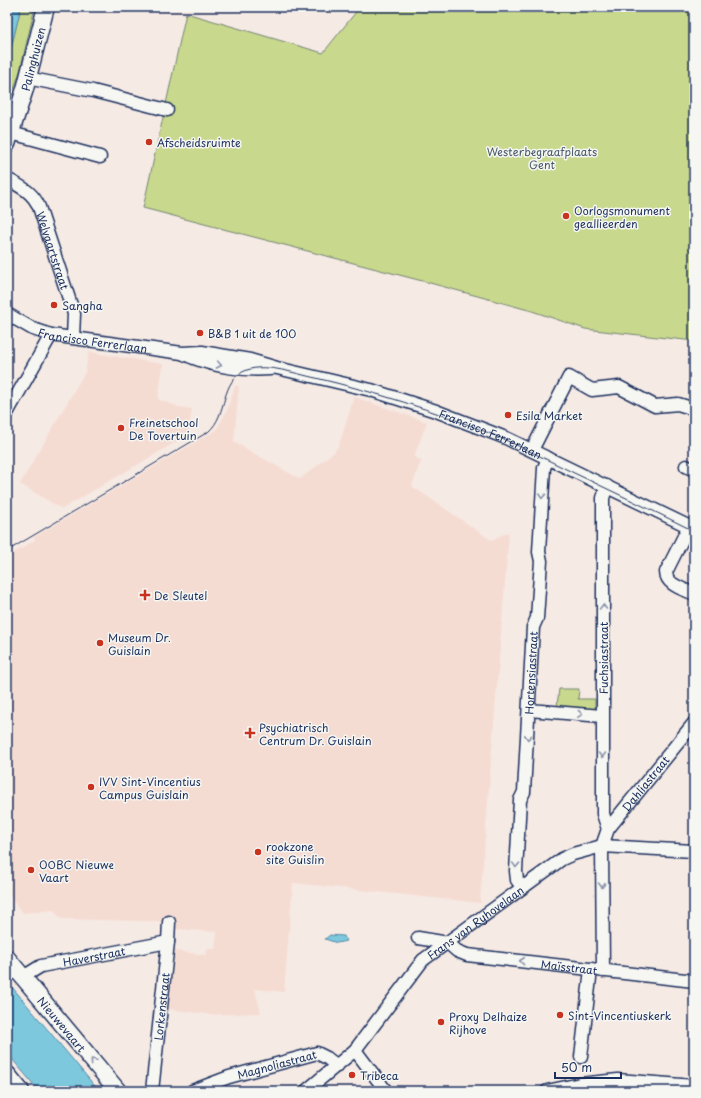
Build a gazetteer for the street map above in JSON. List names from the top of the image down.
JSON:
{
  "streets": {
    "main road": ["Palinghuizen", "Nieuwevaart"],
    "street": [
      "Welvaartstraat",
      "Francisco Ferrerlaan",
      "Fuchsiastraat",
      "Hortensiastraat",
      "Dahliastraat",
      "Frans van Ryhovelaan",
      "Haverstraat",
      "Maïsstraat",
      "Lorkenstraat",
      "Magnoliastraat"
    ]
  },
  "crossings": [
    ["Welvaartstraat", "Francisco Ferrerlaan"],
    ["Francisco Ferrerlaan", "Fuchsiastraat"],
    ["Francisco Ferrerlaan", "Hortensiastraat"],
    ["Fuchsiastraat", "Dahliastraat"],
    ["Hortensiastraat", "Frans van Ryhovelaan"],
    ["Dahliastraat", "Frans van Ryhovelaan"],
    ["Frans van Ryhovelaan", "Maïsstraat"],
    ["Frans van Ryhovelaan", "Magnoliastraat"],
    ["Haverstraat", "Lorkenstraat"],
    ["Haverstraat", "Nieuwevaart"]
  ],
  "one_way": ["Hortensiastraat", "Maïsstraat", "Nieuwevaart"],
  "parks": ["Westerbegraafplaats Gent"],
  "places": {
    "other": [
      "Afscheidsruimte",
      "Oorlogsmonument geallieerden",
      "Sangha",
      "B&B 1 uit de 100",
      "Esila Market",
      "Freinetschool De Tovertuin",
      "Museum Dr. Guislain",
      "IVV Sint-Vincentius Campus Guislain",
      "rookzone site Guislin",
      "OOBC Nieuwe Vaart",
      "Sint-Vincentiuskerk",
      "Proxy Delhaize Rijhove",
      "Tribeca"
    ],
    "health": ["De Sleutel", "Psychiatrisch Centrum Dr. Guislain"]
  },
  "scale_bar": "50 m"
}
